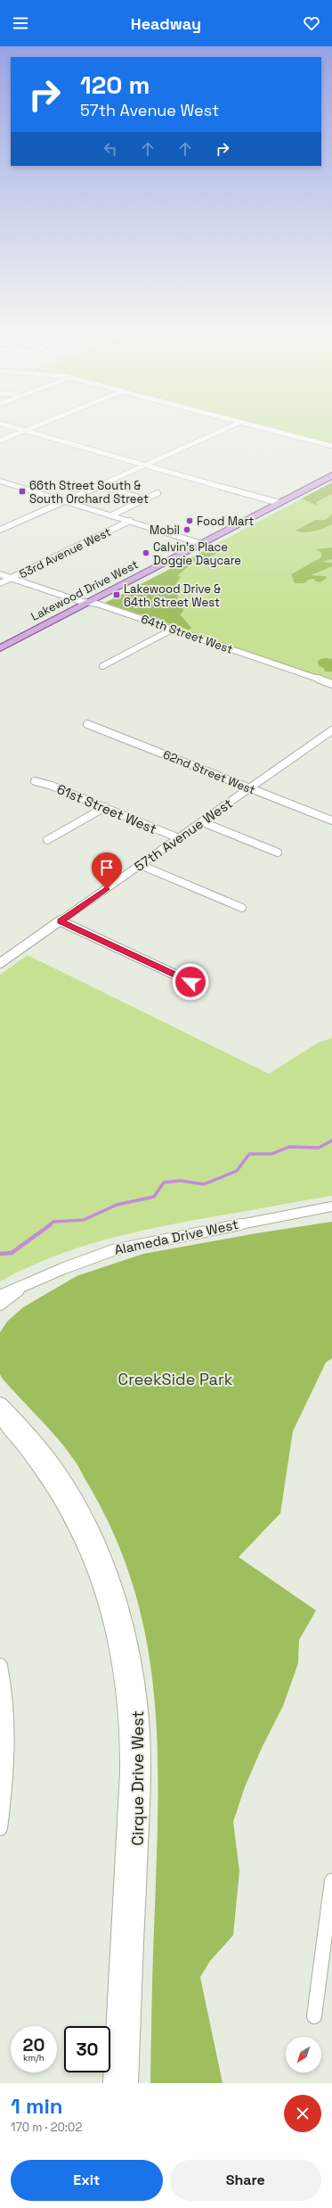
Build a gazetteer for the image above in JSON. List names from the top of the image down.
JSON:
{
  "streets": {
    "main road": ["Lakewood Drive West", "Cirque Drive West"],
    "street": [
      "53rd Avenue West",
      "64th Street West",
      "62nd Street West",
      "61st Street West",
      "57th Avenue West",
      "Alameda Drive West"
    ]
  },
  "crossings": [
    ["53rd Avenue West", "64th Street West"],
    ["Lakewood Drive West", "64th Street West"],
    ["62nd Street West", "57th Avenue West"],
    ["61st Street West", "57th Avenue West"]
  ],
  "parks": ["CreekSide Park"],
  "places": {
    "transit": ["66th Street South & South Orchard Street", "Lakewood Drive & 64th Street West"],
    "other": ["Food Mart", "Mobil", "Calvin's Place Doggie Daycare"]
  },
  "north": "bottom left",
  "page": {
    "header": "Headway",
    "turn": ["120 m", "57th Avenue West"],
    "speed": "20 km/h",
    "limit": "30",
    "heading": ["1 min", "170 m · 20:02"],
    "buttons": ["Exit", "Share"]
  }
}
